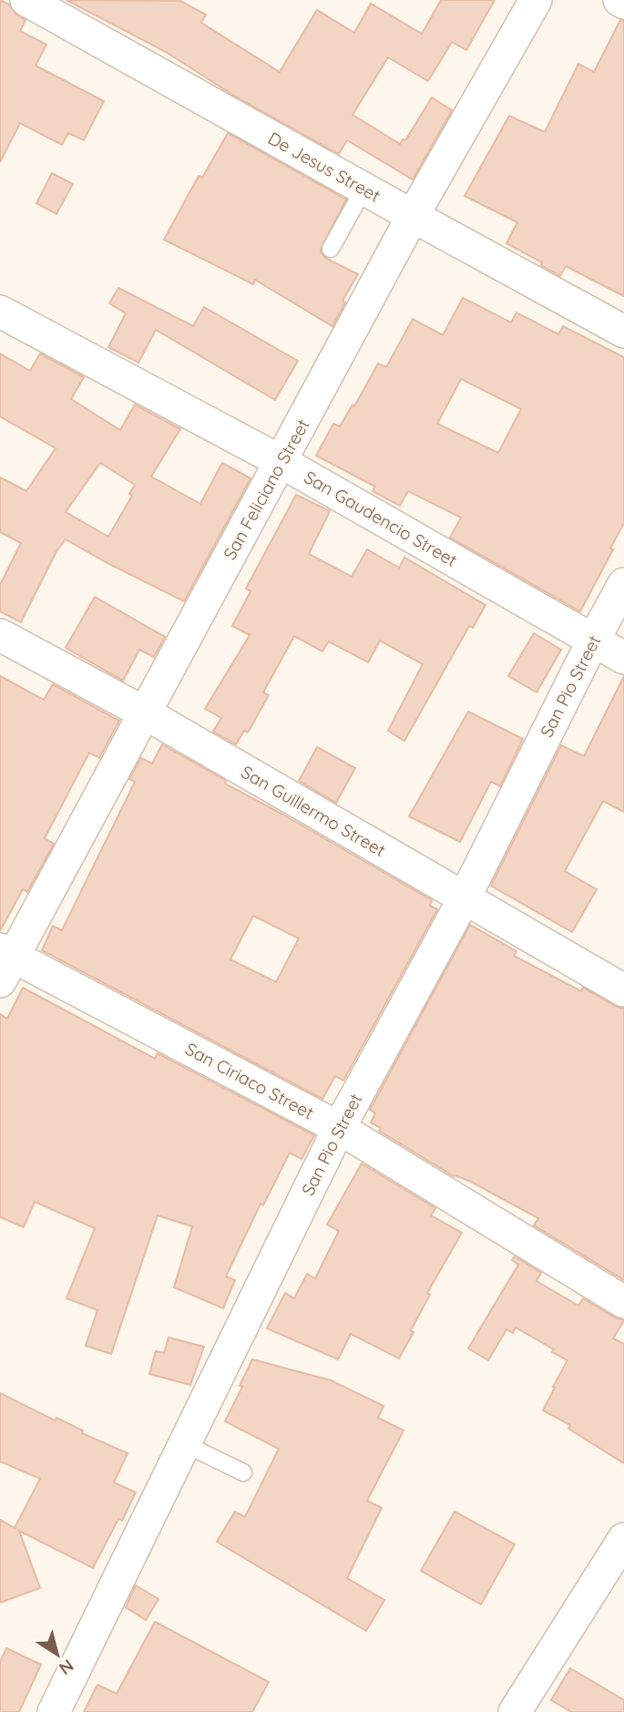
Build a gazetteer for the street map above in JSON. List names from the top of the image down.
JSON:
{
  "streets": {
    "street": [
      "De Jesus Street",
      "San Feliciano Street",
      "San Gaudencio Street",
      "San Pio Street",
      "San Guillermo Street",
      "San Ciriaco Street"
    ]
  },
  "crossings": [
    ["De Jesus Street", "San Feliciano Street"],
    ["San Feliciano Street", "San Gaudencio Street"],
    ["San Feliciano Street", "San Guillermo Street"],
    ["San Feliciano Street", "San Ciriaco Street"],
    ["San Gaudencio Street", "San Pio Street"],
    ["San Pio Street", "San Guillermo Street"],
    ["San Pio Street", "San Ciriaco Street"]
  ],
  "north": "bottom right"
}
